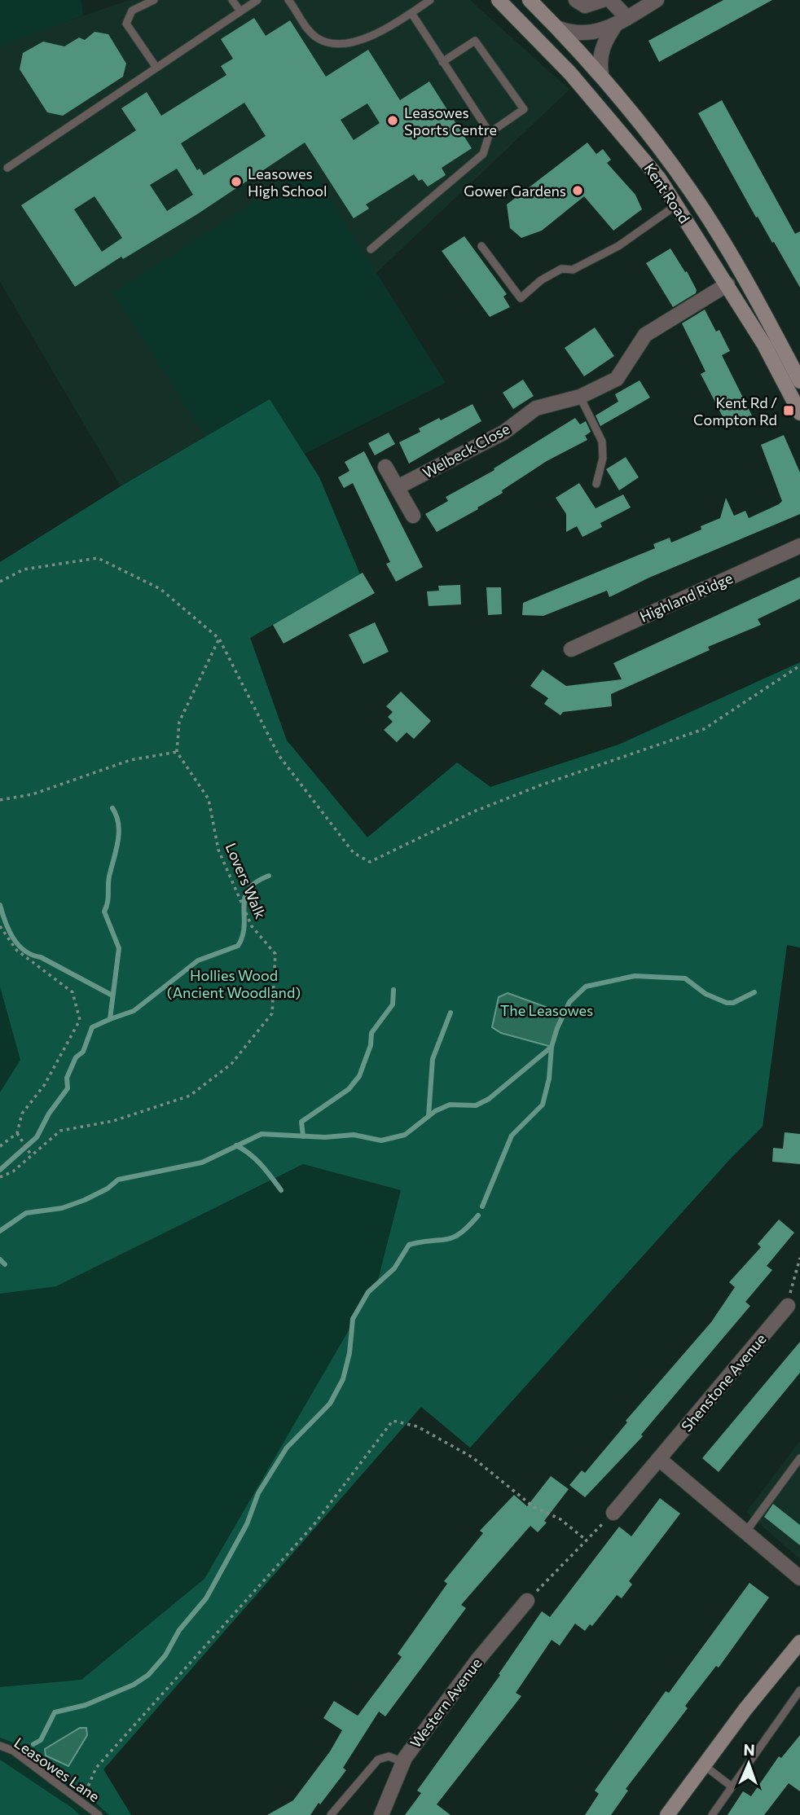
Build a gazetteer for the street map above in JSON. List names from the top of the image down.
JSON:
{
  "streets": {
    "main road": ["Kent Road"],
    "street": [
      "Welbeck Close",
      "Highland Ridge",
      "Shenstone Avenue",
      "Western Avenue"
    ],
    "lane": ["Leasowes Lane"],
    "path": ["Lovers Walk"]
  },
  "crossings": [
    ["Kent Road", "Welbeck Close"]
  ],
  "parks": ["Hollies Wood (Ancient Woodland)", "The Leasowes"],
  "places": {
    "other": ["Leasowes Sports Centre", "Leasowes High School", "Gower Gardens"],
    "transit": ["Kent Rd / Compton Rd"]
  },
  "north": "top"
}
